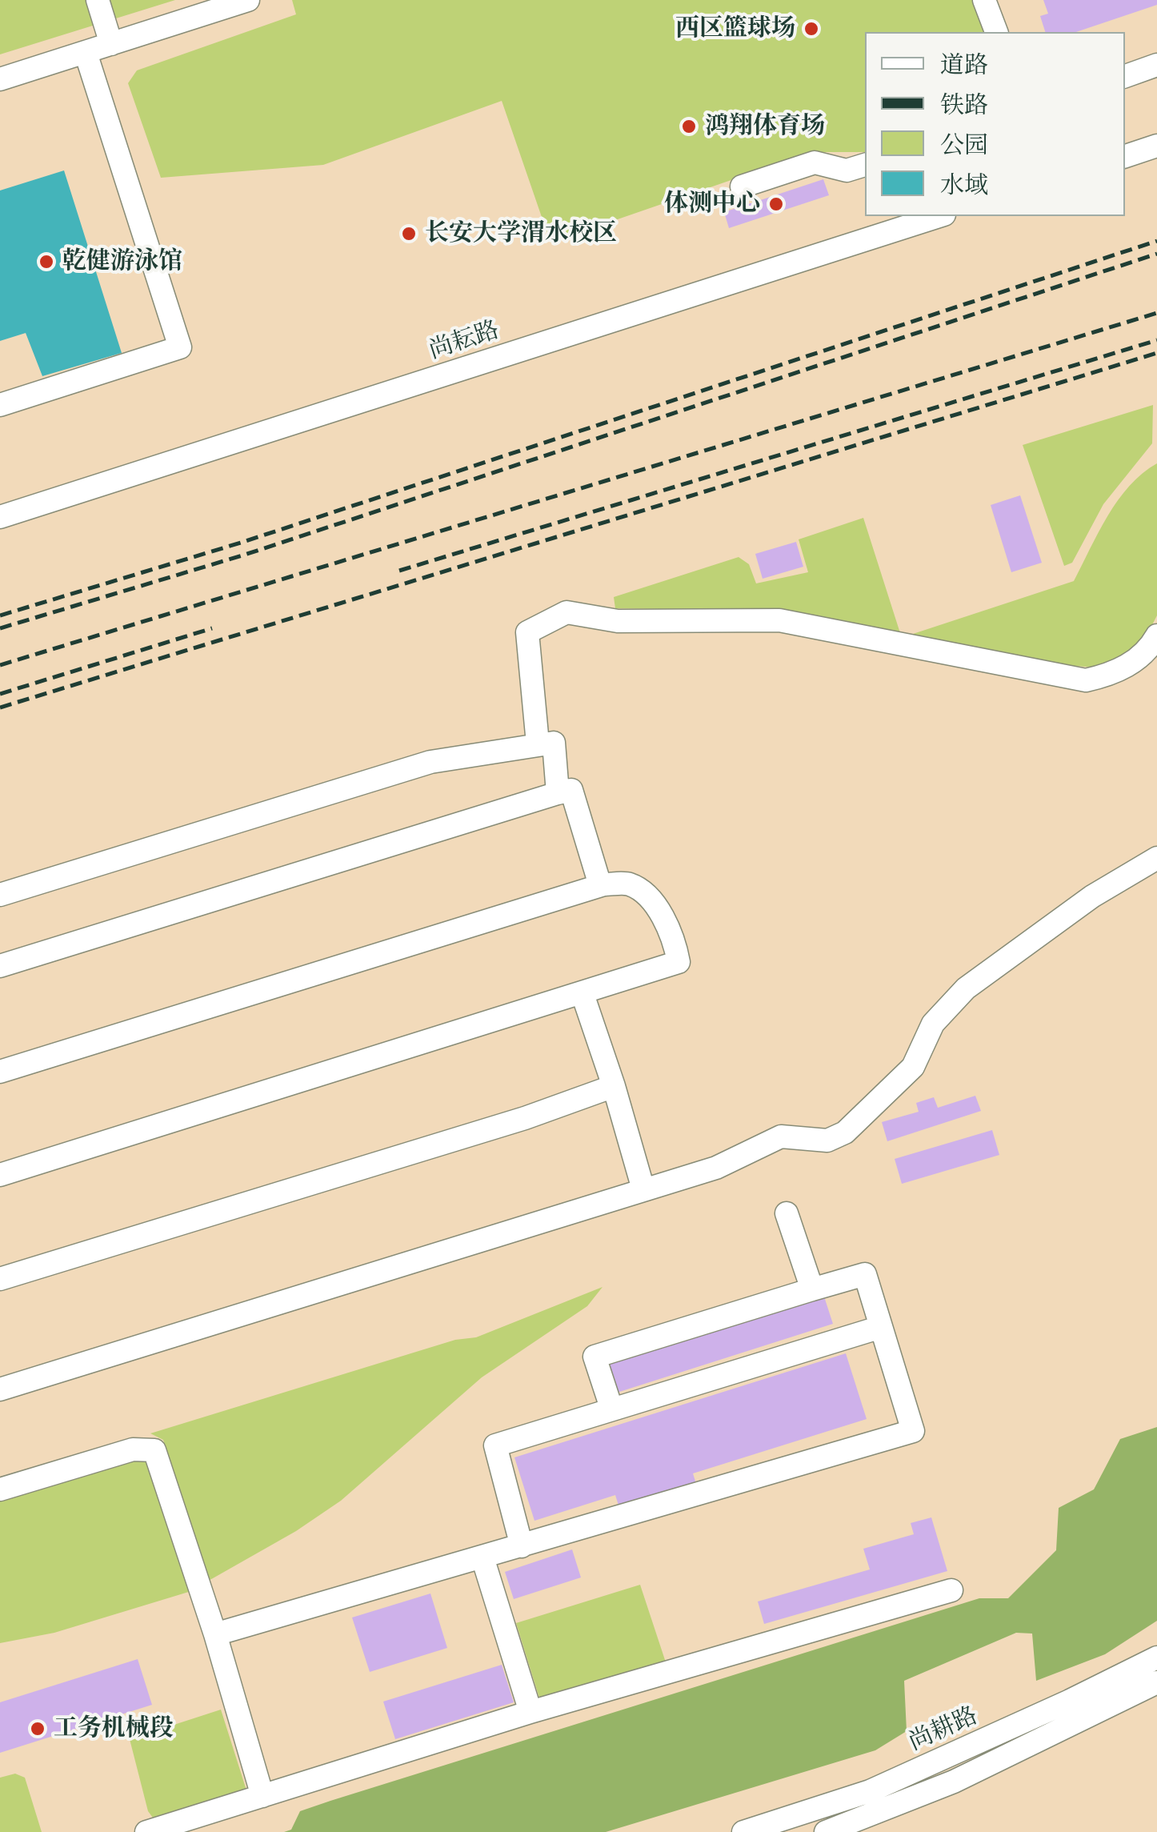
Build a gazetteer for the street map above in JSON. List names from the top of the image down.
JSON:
{
  "streets": {
    "street": ["尚耘路", "尚耕路"]
  },
  "places": [
    "西区篮球场",
    "鸿翔体育场",
    "体测中心",
    "长安大学渭水校区",
    "乾健游泳馆",
    "工务机械段"
  ],
  "legend": [
    "道路",
    "铁路",
    "公园",
    "水域"
  ]
}
